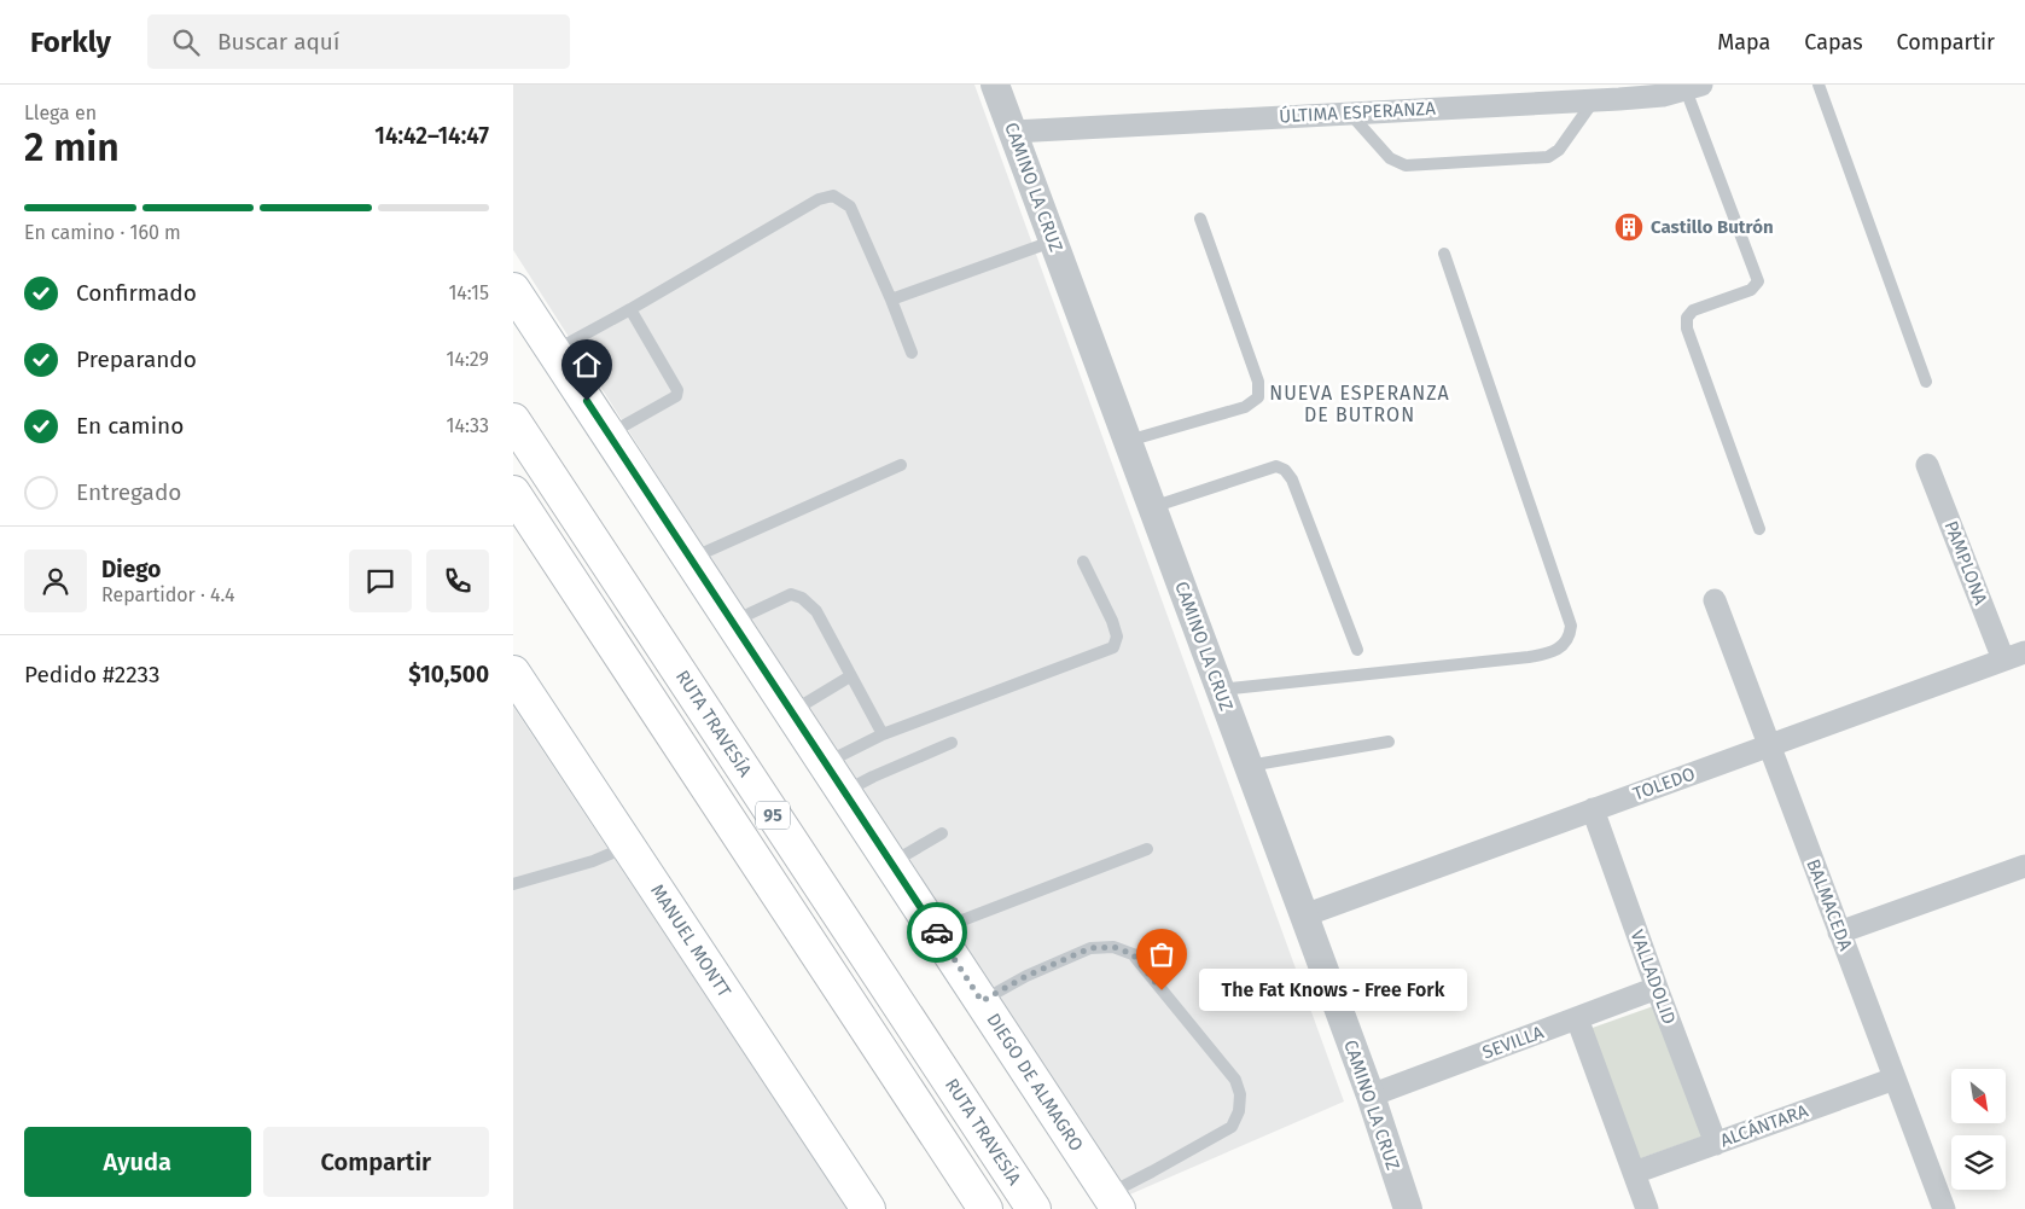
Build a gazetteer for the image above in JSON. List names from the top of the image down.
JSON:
{
  "streets": {
    "main road": [
      "RUTA TRAVESÍA",
      "95",
      "MANUEL MONTT",
      "DIEGO DE ALMAGRO"
    ],
    "street": [
      "ÚLTIMA ESPERANZA",
      "CAMINO LA CRUZ",
      "PAMPLONA",
      "TOLEDO",
      "BALMACEDA",
      "VALLADOLID",
      "SEVILLA",
      "ALCÁNTARA"
    ]
  },
  "crossings": [
    ["ÚLTIMA ESPERANZA", "CAMINO LA CRUZ"],
    ["CAMINO LA CRUZ", "TOLEDO"],
    ["CAMINO LA CRUZ", "SEVILLA"],
    ["PAMPLONA", "TOLEDO"],
    ["TOLEDO", "BALMACEDA"],
    ["TOLEDO", "VALLADOLID"],
    ["BALMACEDA", "ALCÁNTARA"],
    ["VALLADOLID", "SEVILLA"],
    ["VALLADOLID", "ALCÁNTARA"]
  ],
  "districts": ["NUEVA ESPERANZA DE BUTRON"],
  "places": {
    "building": ["Castillo Butrón"],
    "other": ["The Fat Knows - Free Fork"]
  },
  "north": "bottom right",
  "page": {
    "header": "Forkly",
    "search": "Buscar aquí",
    "nav": ["Mapa", "Capas", "Compartir"],
    "heading": ["2 min", "Llega en", "14:42–14:47"],
    "panel": [
      "Diego",
      "Repartidor · 4.4",
      "Pedido #2233",
      "$10,500"
    ],
    "bar": "En camino · 160 m",
    "list": [
      ["Confirmado", "14:15"],
      ["Preparando", "14:29"],
      ["En camino", "14:33"],
      "Entregado"
    ],
    "bubble": "The Fat Knows - Free Fork",
    "buttons": ["Ayuda", "Compartir"]
  }
}
